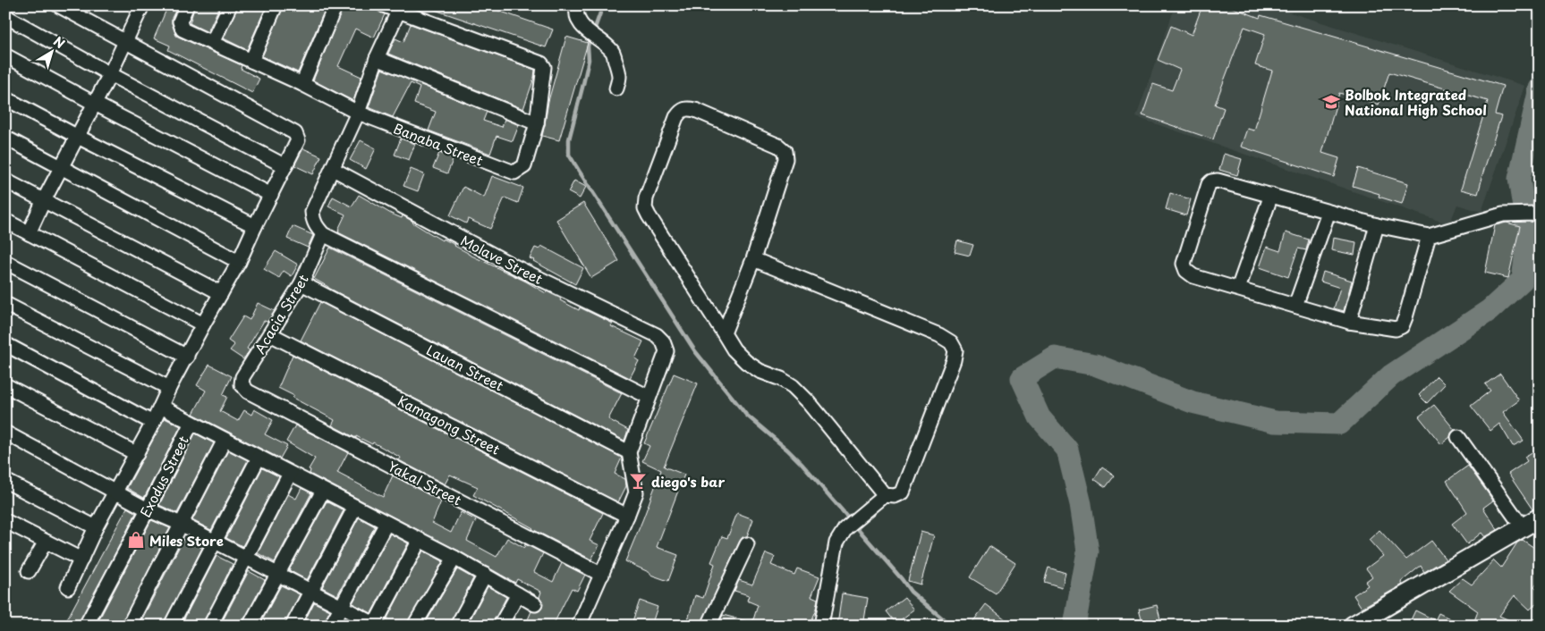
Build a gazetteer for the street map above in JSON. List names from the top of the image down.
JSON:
{
  "streets": {
    "street": [
      "Banaba Street",
      "Molave Street",
      "Acacia Street",
      "Lauan Street",
      "Kamagong Street",
      "Exodus Street",
      "Yakal Street"
    ]
  },
  "crossings": [
    ["Acacia Street", "Lauan Street"],
    ["Acacia Street", "Kamagong Street"],
    ["Acacia Street", "Yakal Street"]
  ],
  "places": {
    "school or university": ["Bolbok Integrated National High School"],
    "bar": ["diego's bar"],
    "shop": ["Miles Store"]
  },
  "north": "top right"
}
